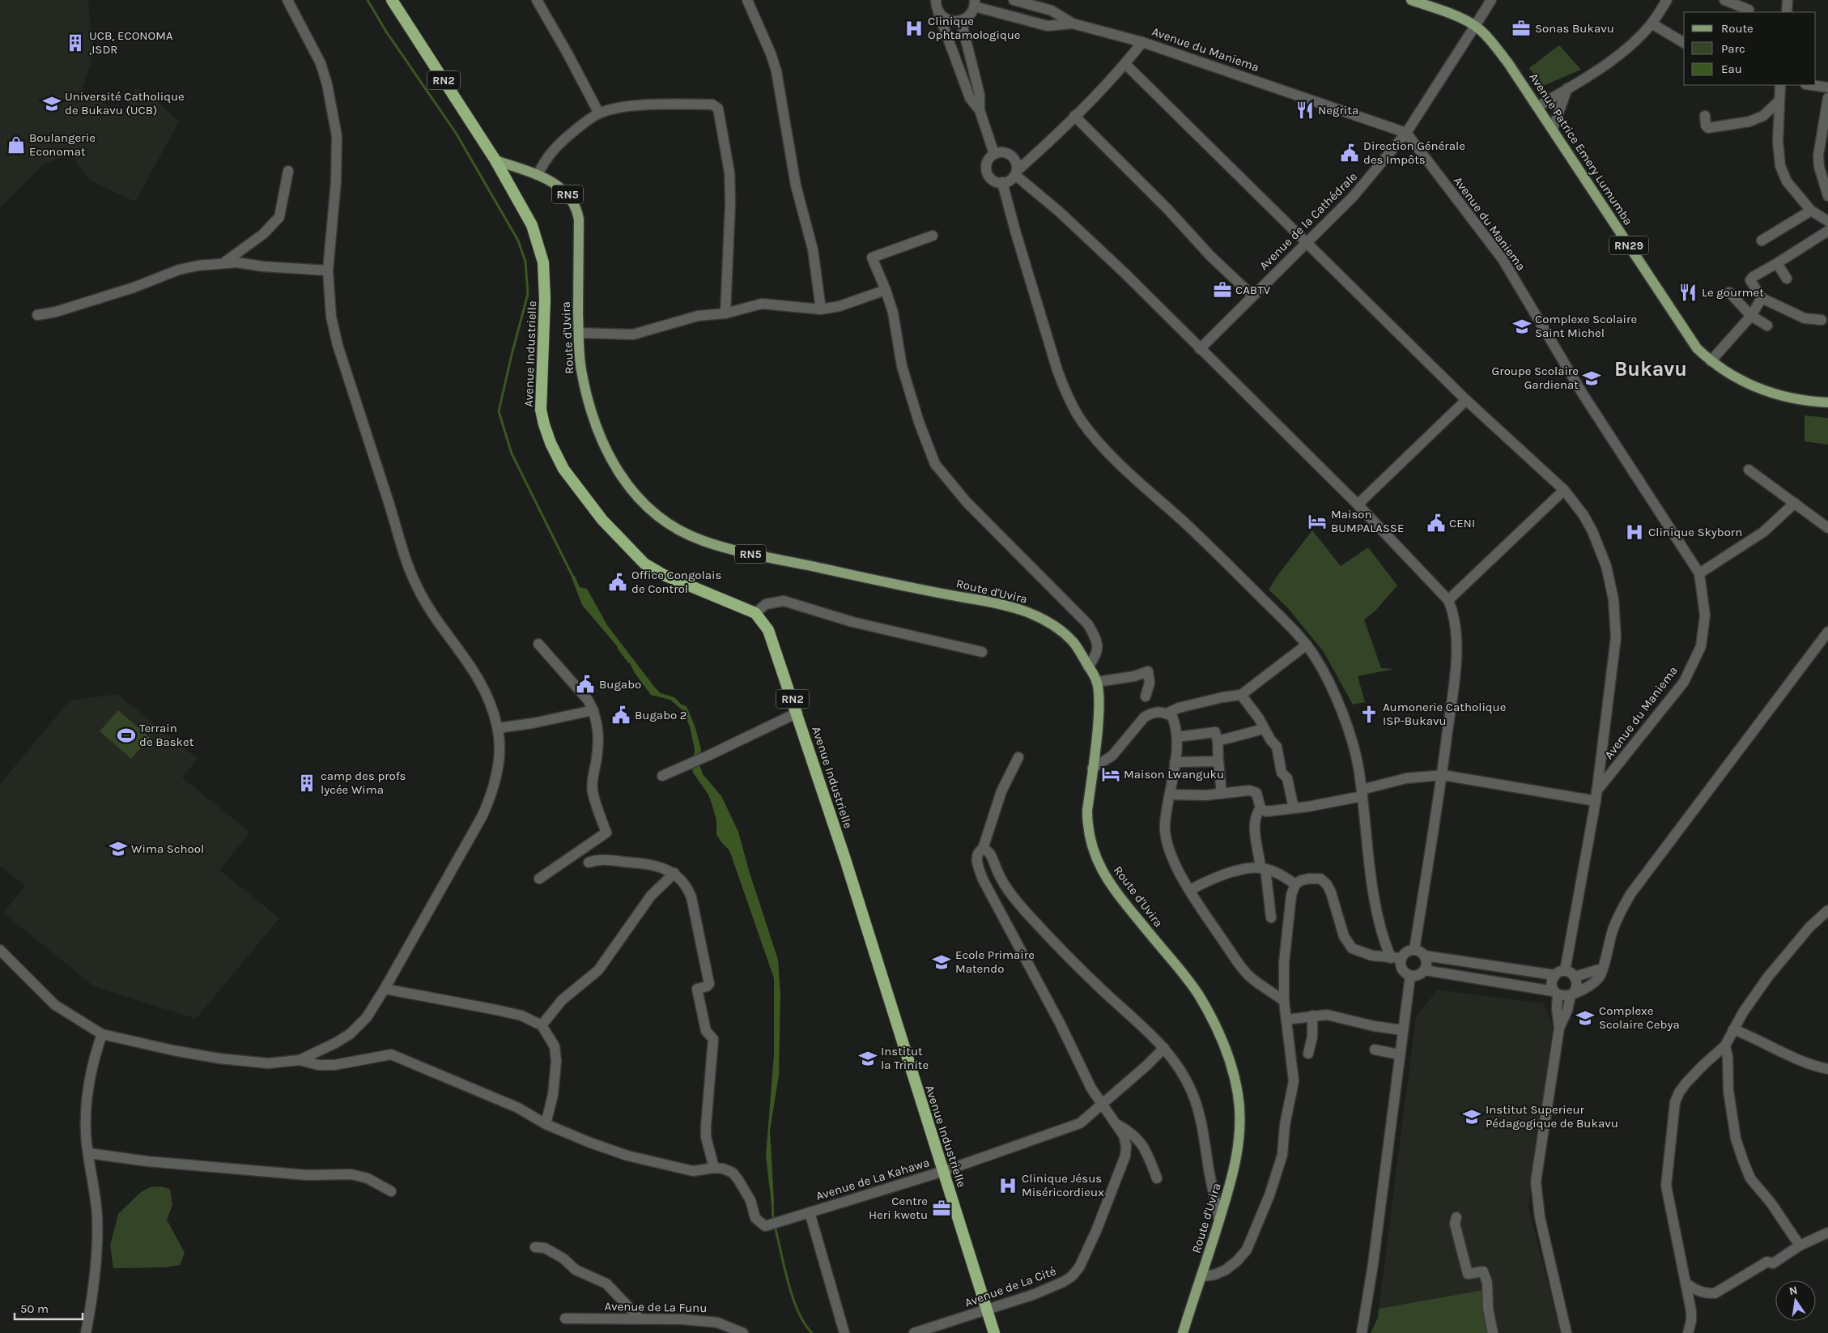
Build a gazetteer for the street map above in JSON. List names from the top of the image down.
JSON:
{
  "streets": {
    "highway": ["RN2", "Avenue Industrielle"],
    "main road": [
      "Avenue Patrice Emery Lumumba",
      "RN5",
      "RN29",
      "Route d'Uvira"
    ],
    "street": [
      "Avenue du Maniema",
      "Avenue de la Cathédrale",
      "Avenue de La Kahawa",
      "Avenue de La Cité",
      "Avenue de La Funu"
    ]
  },
  "crossings": [
    ["Avenue du Maniema", "Avenue de la Cathédrale"],
    ["Avenue Patrice Emery Lumumba", "Avenue de la Cathédrale"],
    ["Route d'Uvira", "Avenue Industrielle"],
    ["Avenue Industrielle", "Avenue de La Kahawa"],
    ["Avenue Industrielle", "Avenue de La Cité"],
    ["Avenue de La Kahawa", "Avenue de La Cité"]
  ],
  "districts": ["Bukavu"],
  "places": {
    "hospital": ["Clinique Ophtamologique", "Clinique Skyborn", "Clinique Jésus Miséricordieux"],
    "office": ["Sonas Bukavu", "CABTV", "Centre Heri kwetu"],
    "building": ["UCB, ECONOMA ,ISDR", "camp des profs lycée Wima"],
    "school or university": [
      "Université Catholique de Bukavu (UCB)",
      "Complexe Scolaire Saint Michel",
      "Groupe Scolaire Gardienat",
      "Wima School",
      "Ecole Primaire Matendo",
      "Complexe Scolaire Cebya",
      "Institut la Trinite",
      "Institut Superieur Pédagogique de Bukavu"
    ],
    "restaurant": ["Negrita", "Le gourmet"],
    "shop": ["Boulangerie Economat"],
    "public building": [
      "Direction Générale des Impôts",
      "CENI",
      "Office Congolais de Control",
      "Bugabo",
      "Bugabo 2"
    ],
    "hotel": ["Maison BUMPALASSE", "Maison Lwanguku"],
    "church": ["Aumonerie Catholique ISP-Bukavu"],
    "sports": ["Terrain de Basket"]
  },
  "legend": ["Route", "Parc", "Eau"],
  "scale_bar": "50 m",
  "north": "top"
}
